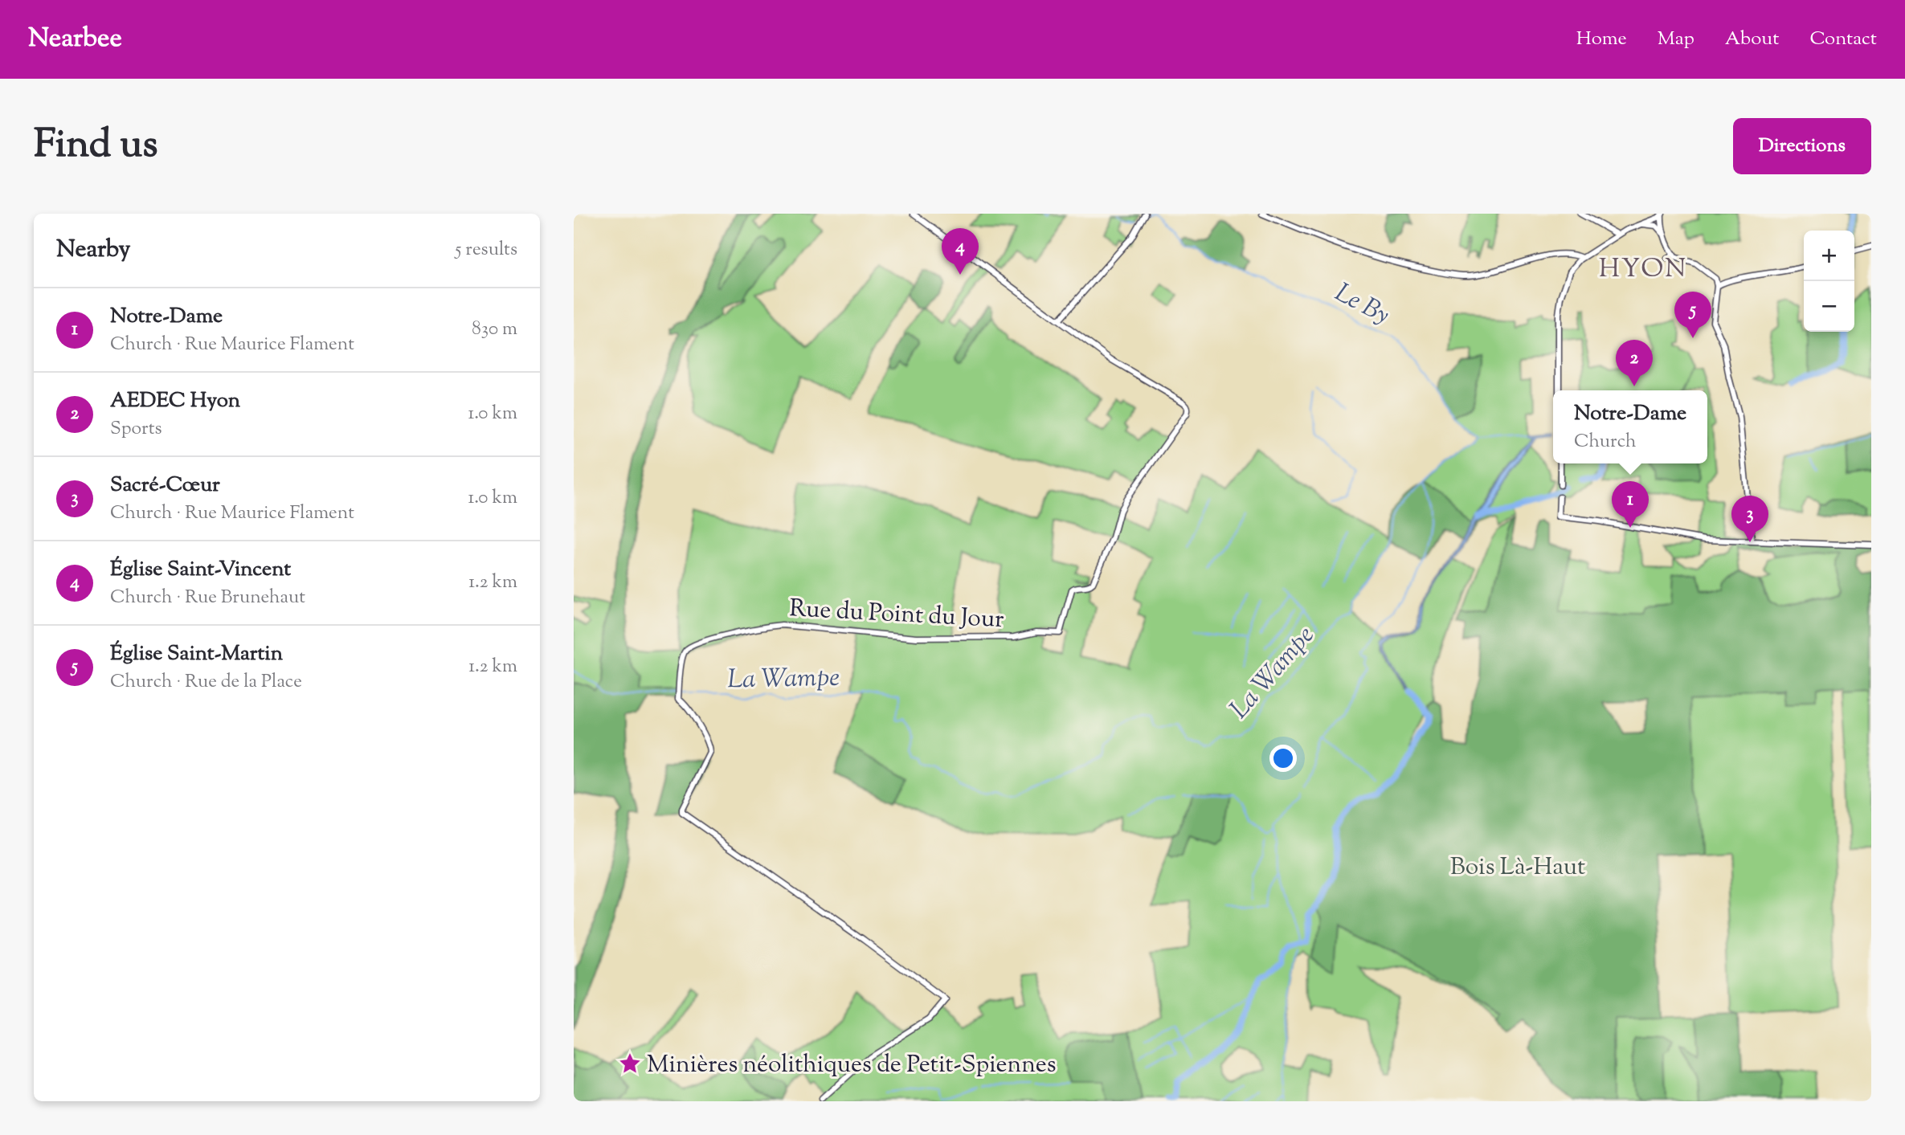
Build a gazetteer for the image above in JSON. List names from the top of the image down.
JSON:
{
  "streets": {
    "street": ["Rue du Point du Jour"]
  },
  "districts": ["HYON"],
  "water": ["Le By", "La Wampe"],
  "parks": ["Bois Là-Haut"],
  "places": {
    "place": ["Minières néolithiques de Petit-Spiennes"]
  },
  "page": {
    "header": "Nearbee",
    "nav": [
      "Home",
      "Map",
      "About",
      "Contact"
    ],
    "title": "Find us",
    "buttons": "Directions",
    "heading": ["Nearby", "5 results"],
    "pins": [
      "4",
      "5",
      "2",
      "1",
      "3"
    ],
    "map_buttons": ["+", "−"],
    "list": [
      {
        "mark": "1",
        "name": "Notre-Dame",
        "note": "Church · Rue Maurice Flament",
        "value": "830 m"
      },
      {
        "mark": "2",
        "name": "AEDEC Hyon",
        "note": "Sports",
        "value": "1.0 km"
      },
      {
        "mark": "3",
        "name": "Sacré-Cœur",
        "note": "Church · Rue Maurice Flament",
        "value": "1.0 km"
      },
      {
        "mark": "4",
        "name": "Église Saint-Vincent",
        "note": "Church · Rue Brunehaut",
        "value": "1.2 km"
      },
      {
        "mark": "5",
        "name": "Église Saint-Martin",
        "note": "Church · Rue de la Place",
        "value": "1.2 km"
      }
    ],
    "popup": ["Notre-Dame", "Church"]
  }
}
